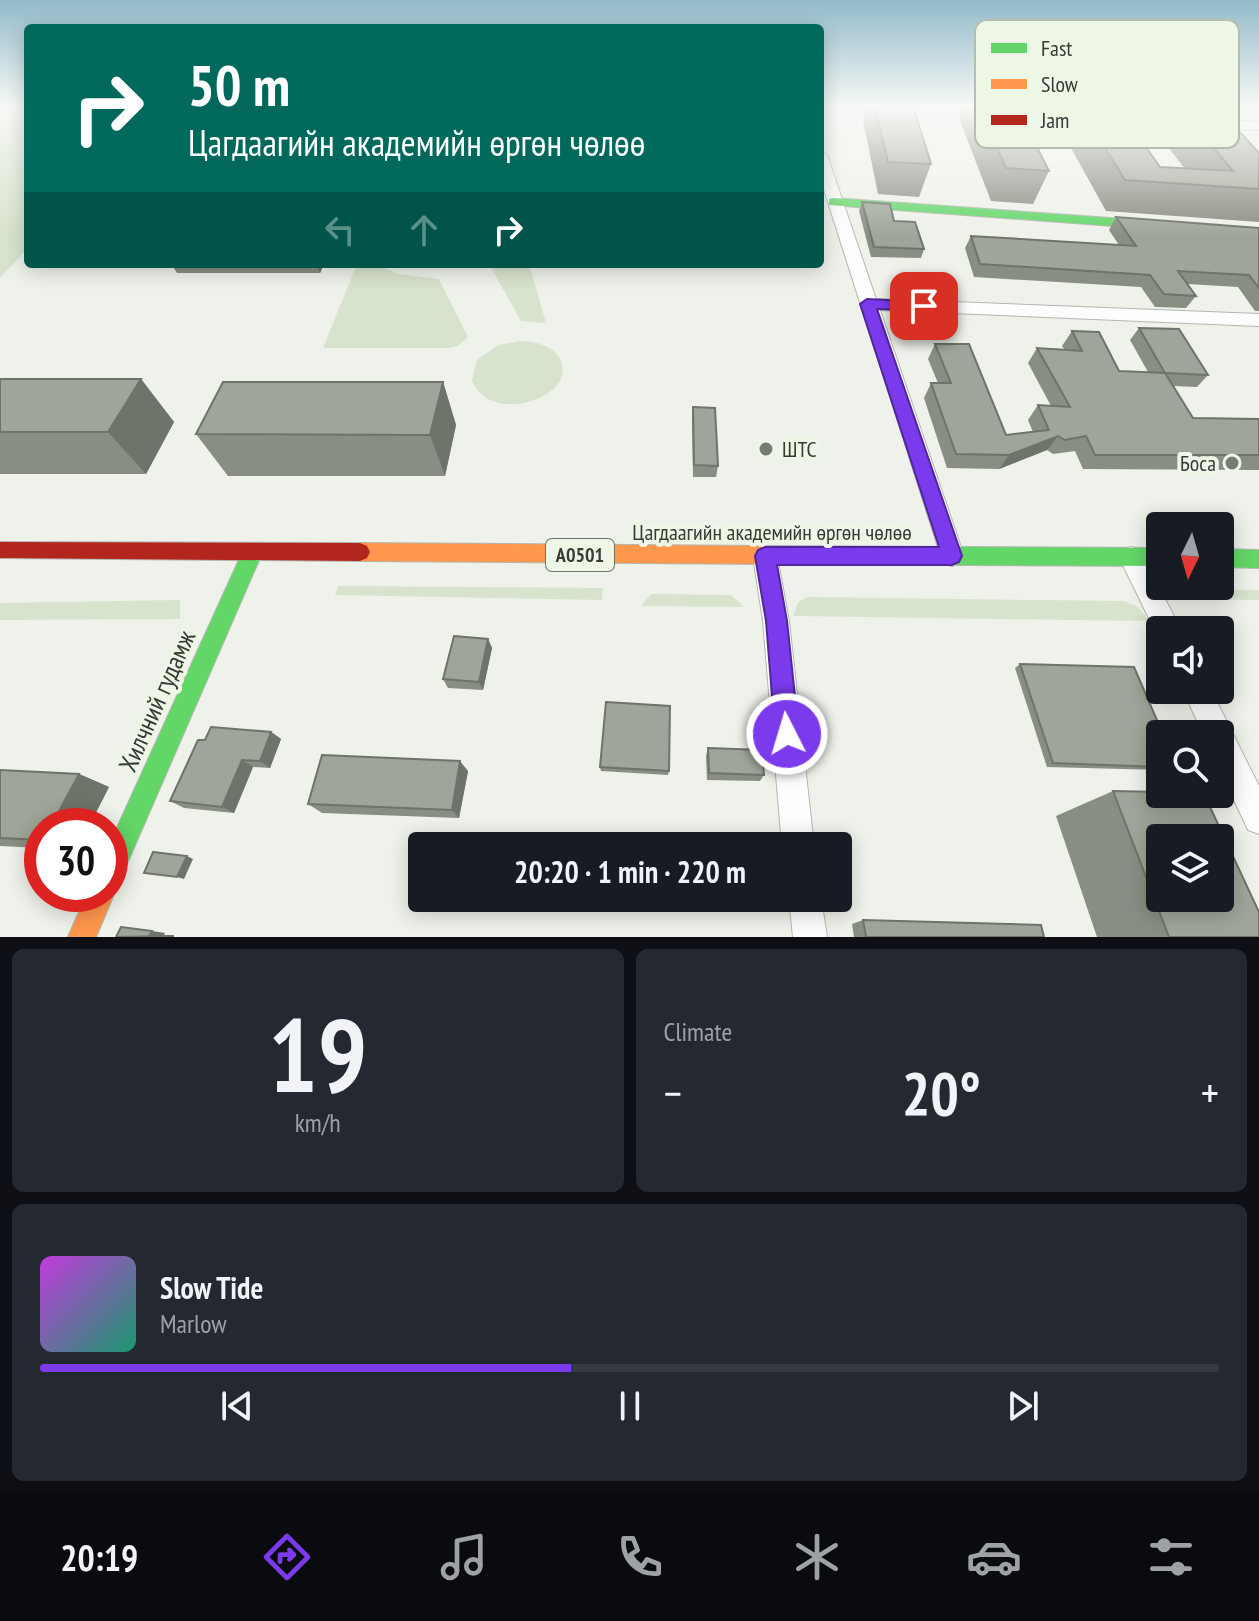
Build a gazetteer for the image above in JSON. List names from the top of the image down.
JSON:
{
  "streets": {
    "main road": ["Цагдаагийн академийн өргөн чөлөө", "A0501", "Хилчний гудамж"]
  },
  "crossings": [
    ["Цагдаагийн академийн өргөн чөлөө", "Хилчний гудамж"]
  ],
  "places": ["ШТС", "Боса"],
  "legend": ["Fast", "Slow", "Jam"],
  "north": "bottom",
  "page": {
    "turn": ["50 m", "Цагдаагийн академийн өргөн чөлөө"],
    "limit": "30",
    "trip": "20:20 · 1 min · 220 m",
    "tile": [
      ["19", "km/h"],
      "Climate"
    ],
    "heat": ["−", "20°", "+"],
    "song": ["Slow Tide", "Marlow"],
    "tabs": "20:19"
  }
}
